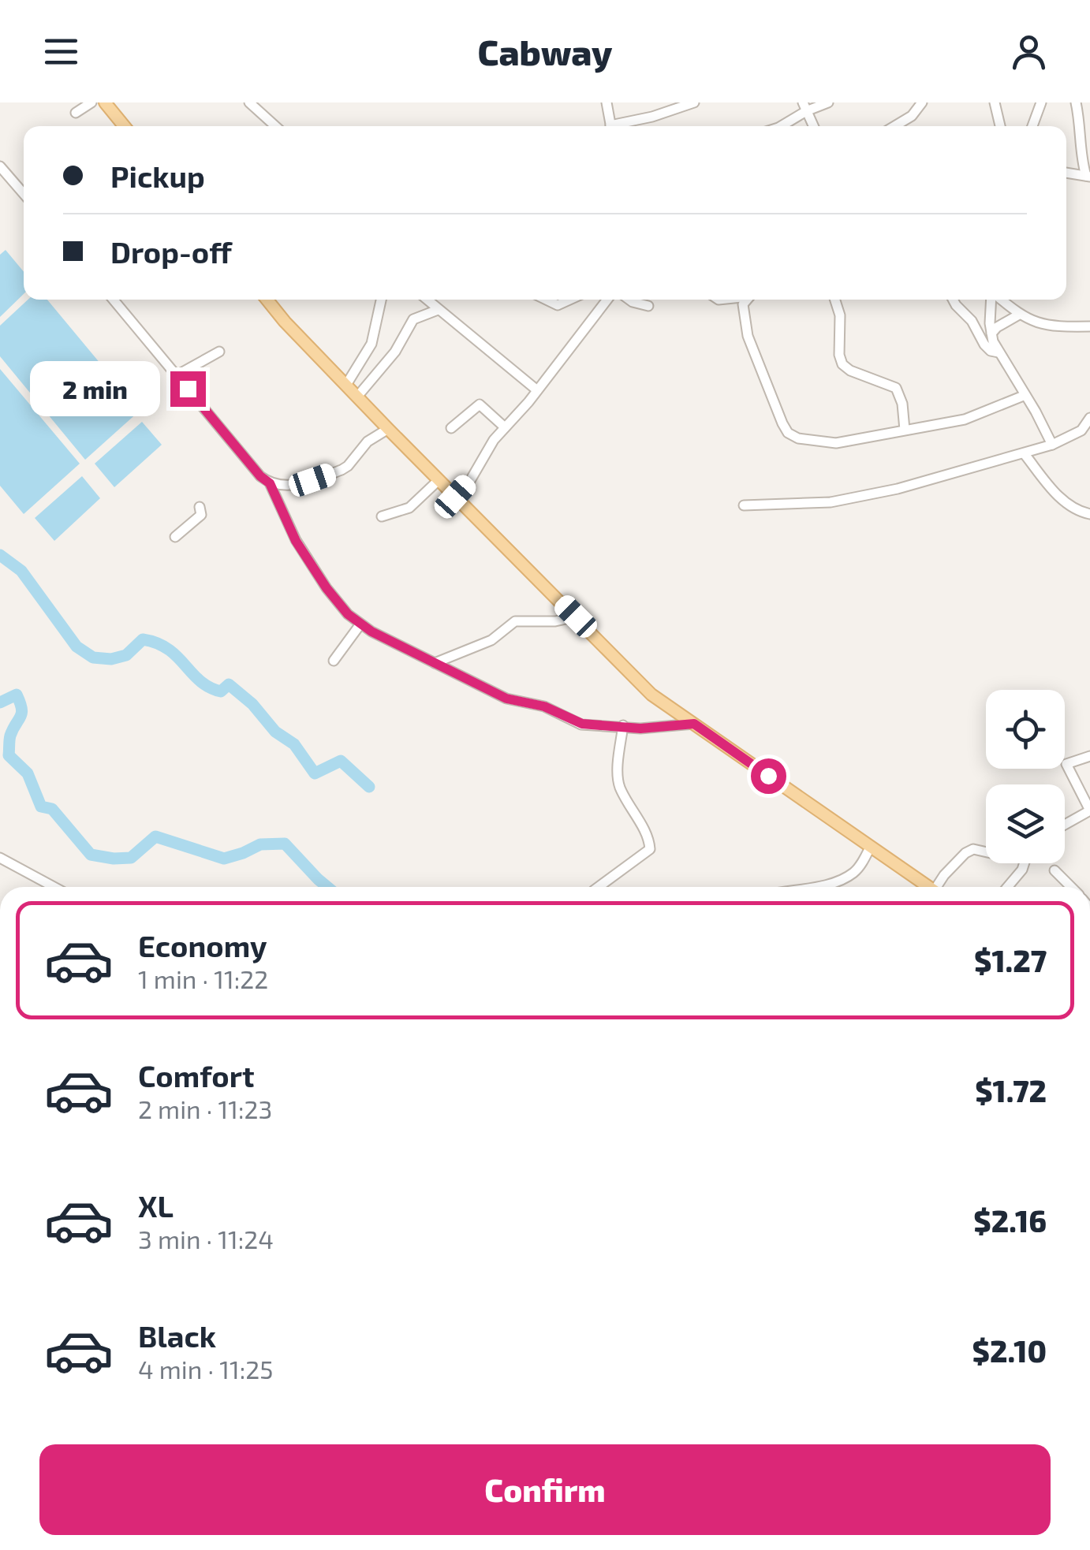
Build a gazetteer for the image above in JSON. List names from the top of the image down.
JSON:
{
  "page": {
    "header": "Cabway",
    "banner": ["Pickup", "Drop-off"],
    "bubble": "2 min",
    "list": [
      {
        "name": "Economy",
        "note": "1 min · 11:22",
        "value": "$1.27"
      },
      {
        "name": "Comfort",
        "note": "2 min · 11:23",
        "value": "$1.72"
      },
      {
        "name": "XL",
        "note": "3 min · 11:24",
        "value": "$2.16"
      },
      {
        "name": "Black",
        "note": "4 min · 11:25",
        "value": "$2.10"
      }
    ],
    "buttons": "Confirm"
  }
}
